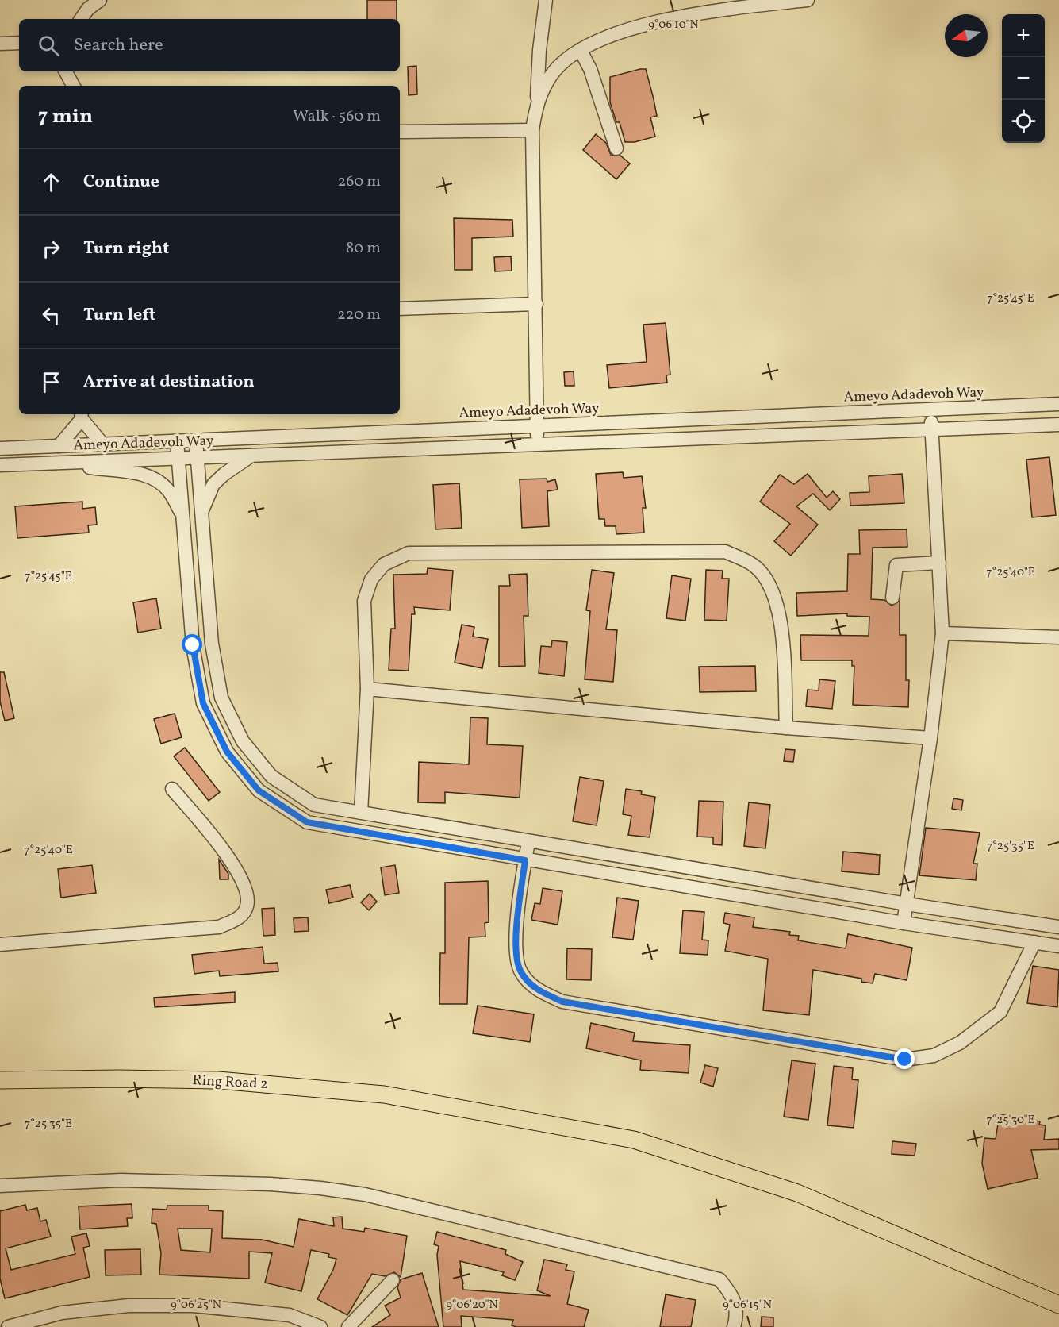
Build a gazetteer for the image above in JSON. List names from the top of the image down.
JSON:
{
  "streets": {
    "main road": ["Ring Road 2"],
    "street": ["Ameyo Adadevoh Way"]
  },
  "north": "left",
  "page": {
    "map_buttons": ["+", "−"],
    "search": "Search here",
    "heading": ["7 min", "Walk · 560 m"],
    "list": [
      ["Continue", "260 m"],
      ["Turn right", "80 m"],
      ["Turn left", "220 m"],
      "Arrive at destination"
    ]
  },
  "coordinates": [
    "9°06'10\"N",
    "7°25'45\"E",
    "7°25'40\"E",
    "7°25'35\"E",
    "7°25'30\"E",
    "9°06'25\"N",
    "9°06'20\"N",
    "9°06'15\"N"
  ]
}
